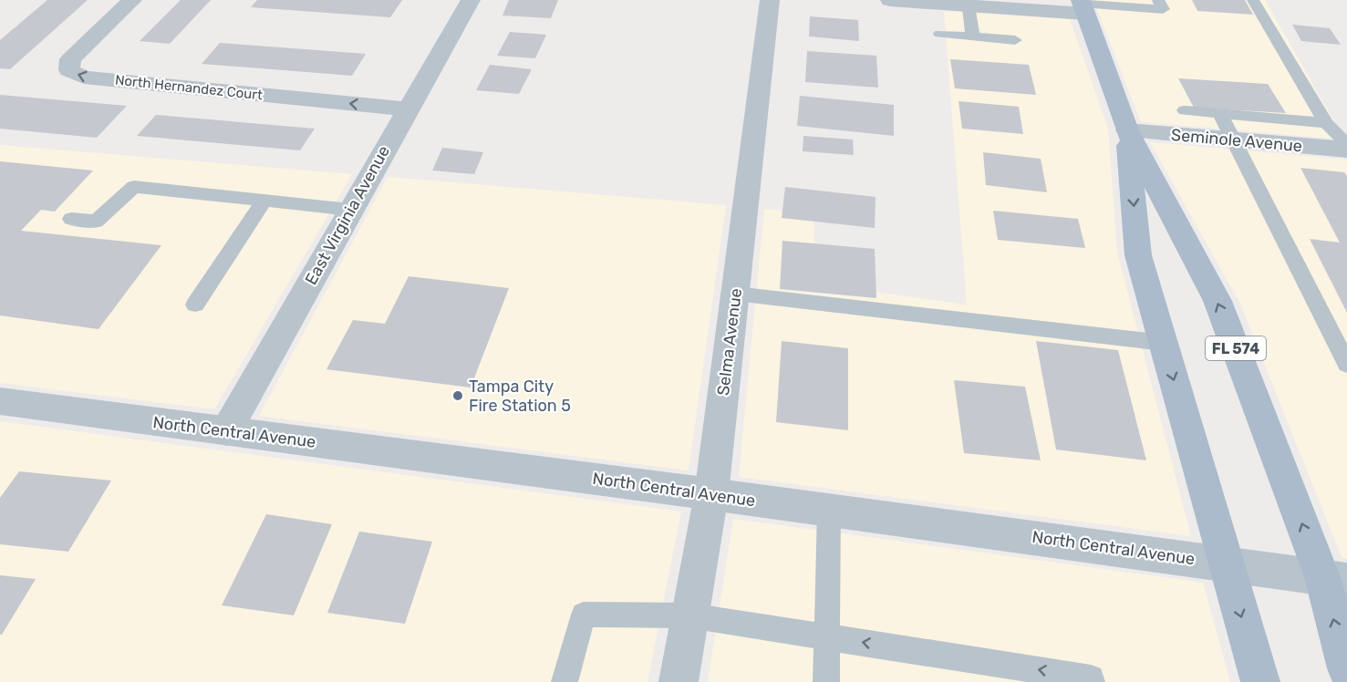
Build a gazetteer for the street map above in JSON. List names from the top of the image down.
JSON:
{
  "streets": {
    "main road": ["FL 574"],
    "street": [
      "North Hernandez Court",
      "Seminole Avenue",
      "East Virginia Avenue",
      "Selma Avenue",
      "North Central Avenue"
    ]
  },
  "crossings": [
    ["North Hernandez Court", "East Virginia Avenue"],
    ["Seminole Avenue", "FL 574"],
    ["East Virginia Avenue", "North Central Avenue"],
    ["Selma Avenue", "North Central Avenue"],
    ["FL 574", "North Central Avenue"]
  ],
  "places": ["Tampa City Fire Station 5"]
}
